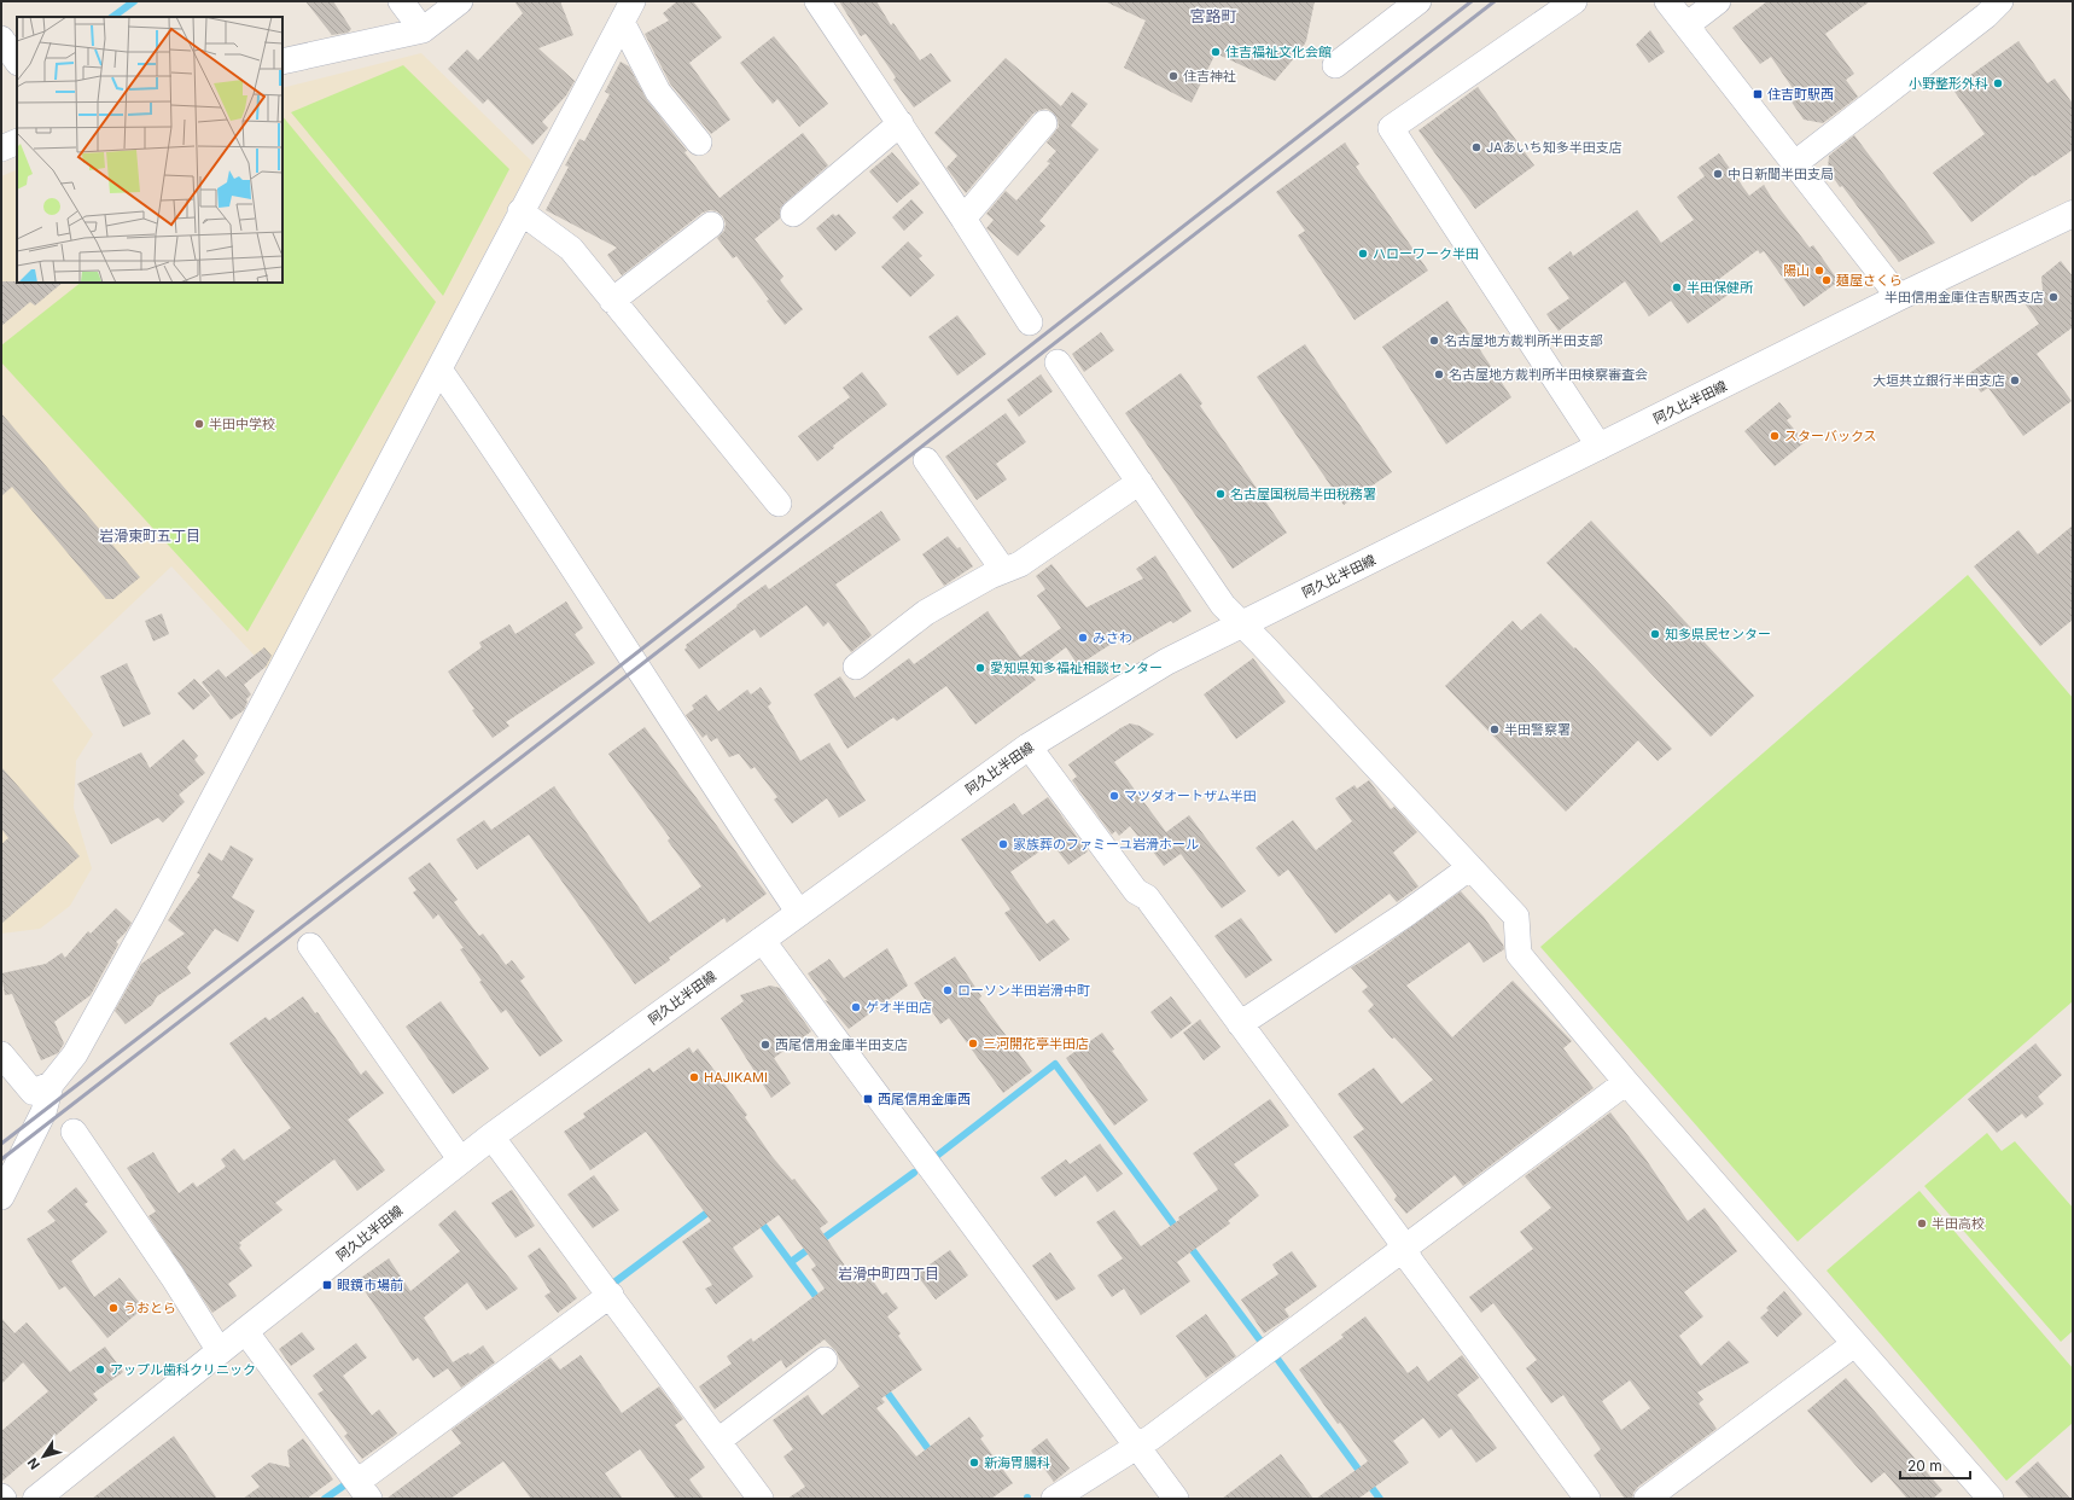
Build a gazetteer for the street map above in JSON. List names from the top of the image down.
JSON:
{
  "streets": {
    "main road": ["阿久比半田線"]
  },
  "districts": ["宮路町", "岩滑東町五丁目", "岩滑中町四丁目"],
  "places": {
    "other": [
      "住吉福祉文化会館",
      "住吉神社",
      "小野整形外科",
      "JAあいち知多半田支店",
      "中日新聞半田支局",
      "ハローワーク半田",
      "陽山",
      "麺屋さくら",
      "半田保健所",
      "半田信用金庫住吉駅西支店",
      "名古屋地方裁判所半田支部",
      "名古屋地方裁判所半田検察審査会",
      "大垣共立銀行半田支店",
      "半田中学校",
      "スターバックス",
      "名古屋国税局半田税務署",
      "知多県民センター",
      "みさわ",
      "愛知県知多福祉相談センター",
      "半田警察署",
      "マツダオートザム半田",
      "家族葬のファミーユ岩滑ホール",
      "ローソン半田岩滑中町",
      "ゲオ半田店",
      "三河開花亭半田店",
      "西尾信用金庫半田支店",
      "HAJIKAMI",
      "半田高校",
      "うおとら",
      "アップル歯科クリニック",
      "新海胃腸科"
    ],
    "transit": ["住吉町駅西", "西尾信用金庫西", "眼鏡市場前"]
  },
  "scale_bar": "20 m",
  "north": "bottom left"
}
